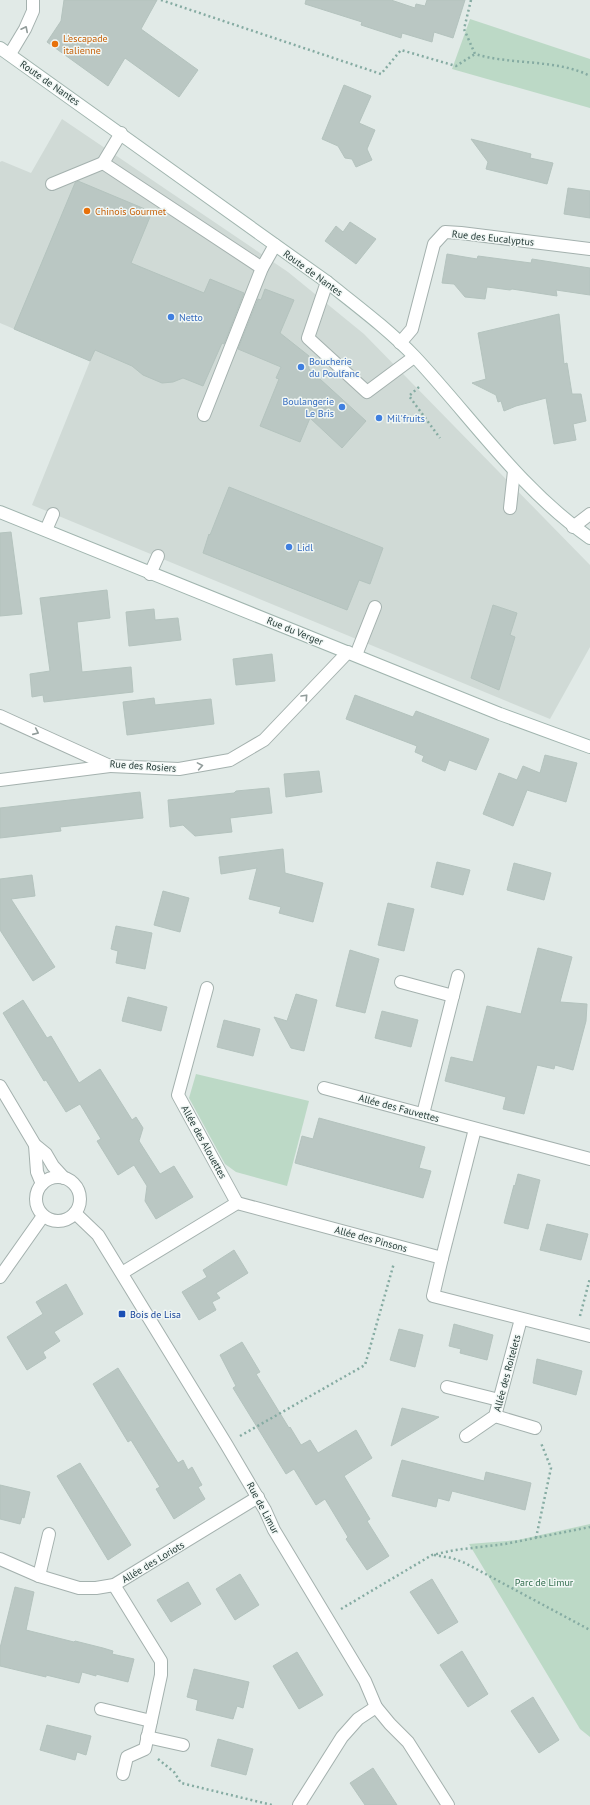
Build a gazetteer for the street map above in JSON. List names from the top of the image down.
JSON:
{
  "streets": {
    "street": [
      "Route de Nantes",
      "Rue des Eucalyptus",
      "Rue du Verger",
      "Rue des Rosiers",
      "Allée des Fauvettes",
      "Allée des Alouettes",
      "Allée des Pinsons",
      "Allée des Roitelets",
      "Rue de Limur",
      "Allée des Loriots"
    ]
  },
  "crossings": [
    ["Route de Nantes", "Rue des Eucalyptus"],
    ["Rue du Verger", "Rue des Rosiers"],
    ["Allée des Alouettes", "Allée des Pinsons"],
    ["Rue de Limur", "Allée des Loriots"]
  ],
  "one_way": ["Rue des Rosiers"],
  "parks": ["Parc de Limur"],
  "places": {
    "other": [
      "L'escapade italienne",
      "Chinois Gourmet",
      "Netto",
      "Boucherie du Poulfanc",
      "Boulangerie Le Bris",
      "Mil'fruits",
      "Lidl"
    ],
    "transit": ["Bois de Lisa"]
  }
}
